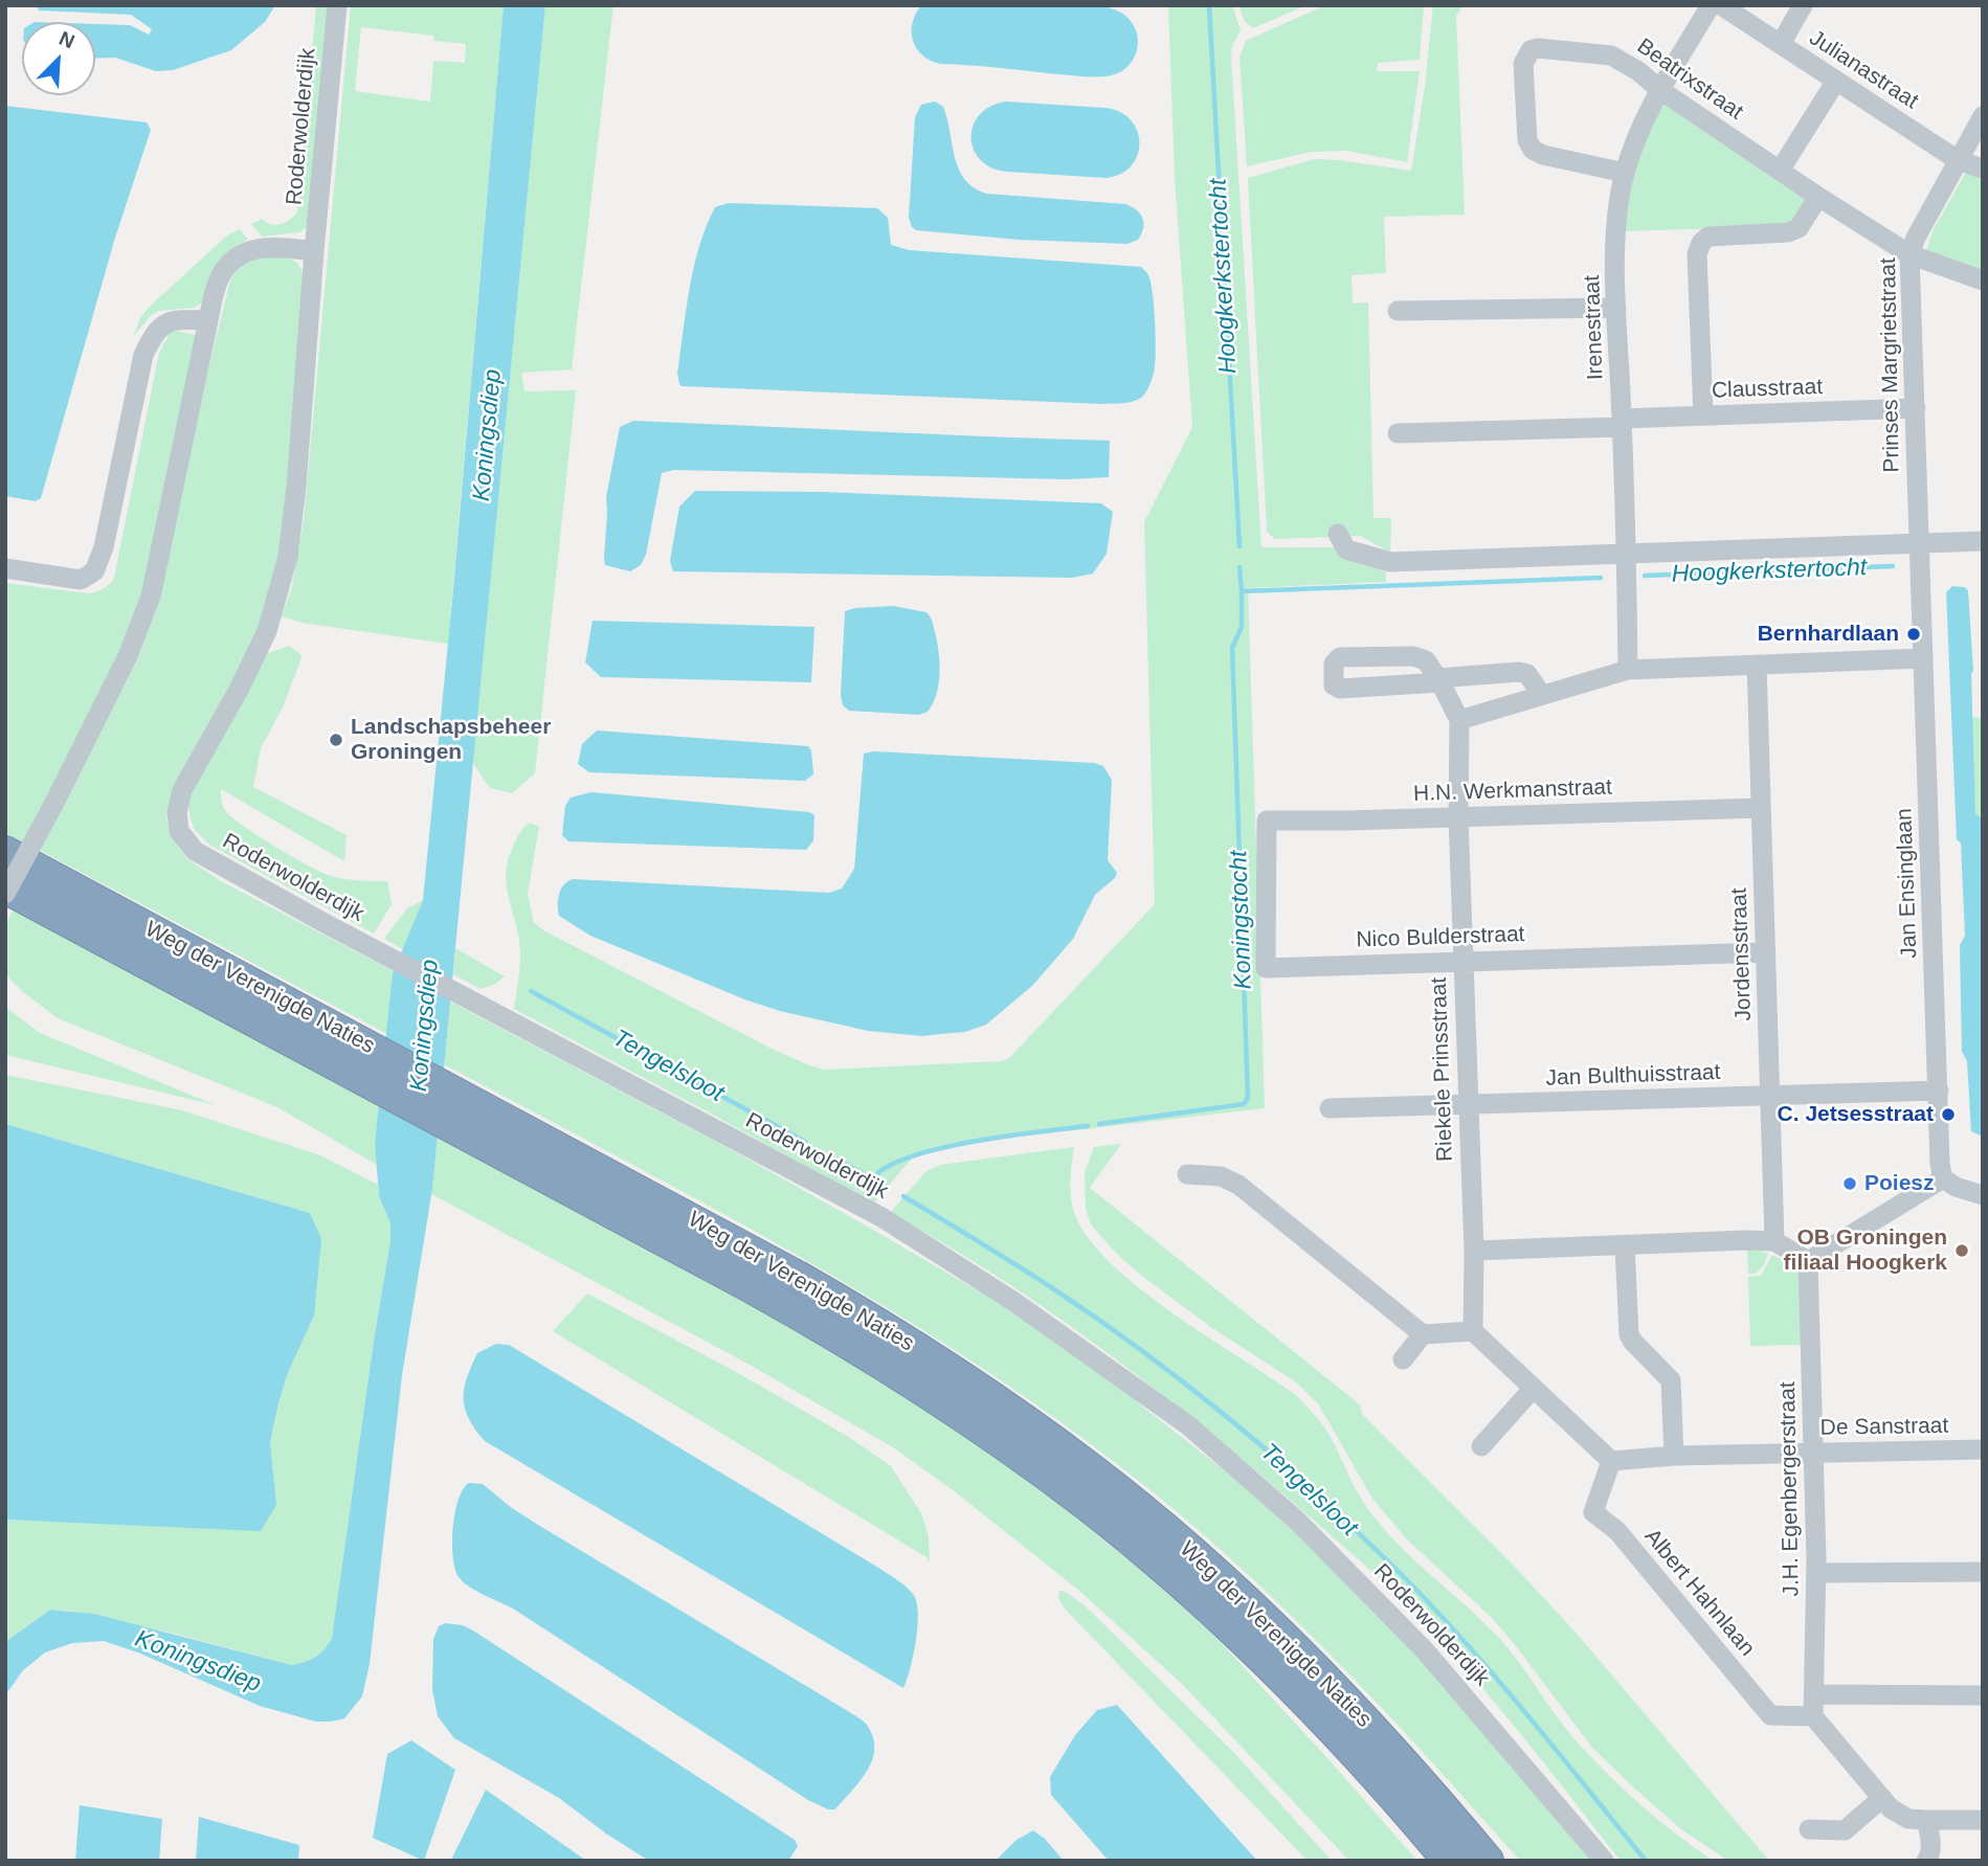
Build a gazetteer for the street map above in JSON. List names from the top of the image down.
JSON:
{
  "streets": {
    "highway": ["Weg der Verenigde Naties"],
    "street": [
      "Julianastraat",
      "Beatrixstraat",
      "Roderwolderdijk",
      "Irenestraat",
      "Prinses Margrietstraat",
      "Clausstraat",
      "H.N. Werkmanstraat",
      "Jan Ensinglaan",
      "Nico Bulderstraat",
      "Jordensstraat",
      "Riekele Prinsstraat",
      "Jan Bulthuisstraat",
      "De Sanstraat",
      "J.H. Egenbergerstraat",
      "Albert Hahnlaan"
    ]
  },
  "crossings": [
    ["Julianastraat", "Prinses Margrietstraat"],
    ["Beatrixstraat", "Irenestraat"],
    ["Beatrixstraat", "Prinses Margrietstraat"],
    ["Irenestraat", "Clausstraat"],
    ["Prinses Margrietstraat", "Clausstraat"],
    ["Prinses Margrietstraat", "Jan Ensinglaan"],
    ["H.N. Werkmanstraat", "Nico Bulderstraat"],
    ["H.N. Werkmanstraat", "Jordensstraat"],
    ["H.N. Werkmanstraat", "Riekele Prinsstraat"],
    ["Jan Ensinglaan", "Jan Bulthuisstraat"],
    ["Nico Bulderstraat", "Jordensstraat"],
    ["Nico Bulderstraat", "Riekele Prinsstraat"],
    ["Jordensstraat", "Jan Bulthuisstraat"],
    ["Riekele Prinsstraat", "Jan Bulthuisstraat"],
    ["De Sanstraat", "J.H. Egenbergerstraat"],
    ["De Sanstraat", "Albert Hahnlaan"],
    ["J.H. Egenbergerstraat", "Albert Hahnlaan"]
  ],
  "water": [
    "Hoogkerkstertocht",
    "Koningsdiep",
    "Koningstocht",
    "Tengelsloot"
  ],
  "places": [
    "Bernhardlaan",
    "Landschapsbeheer Groningen",
    "C. Jetsesstraat",
    "Poiesz",
    "OB Groningen filiaal Hoogkerk"
  ],
  "north": "top right"
}
